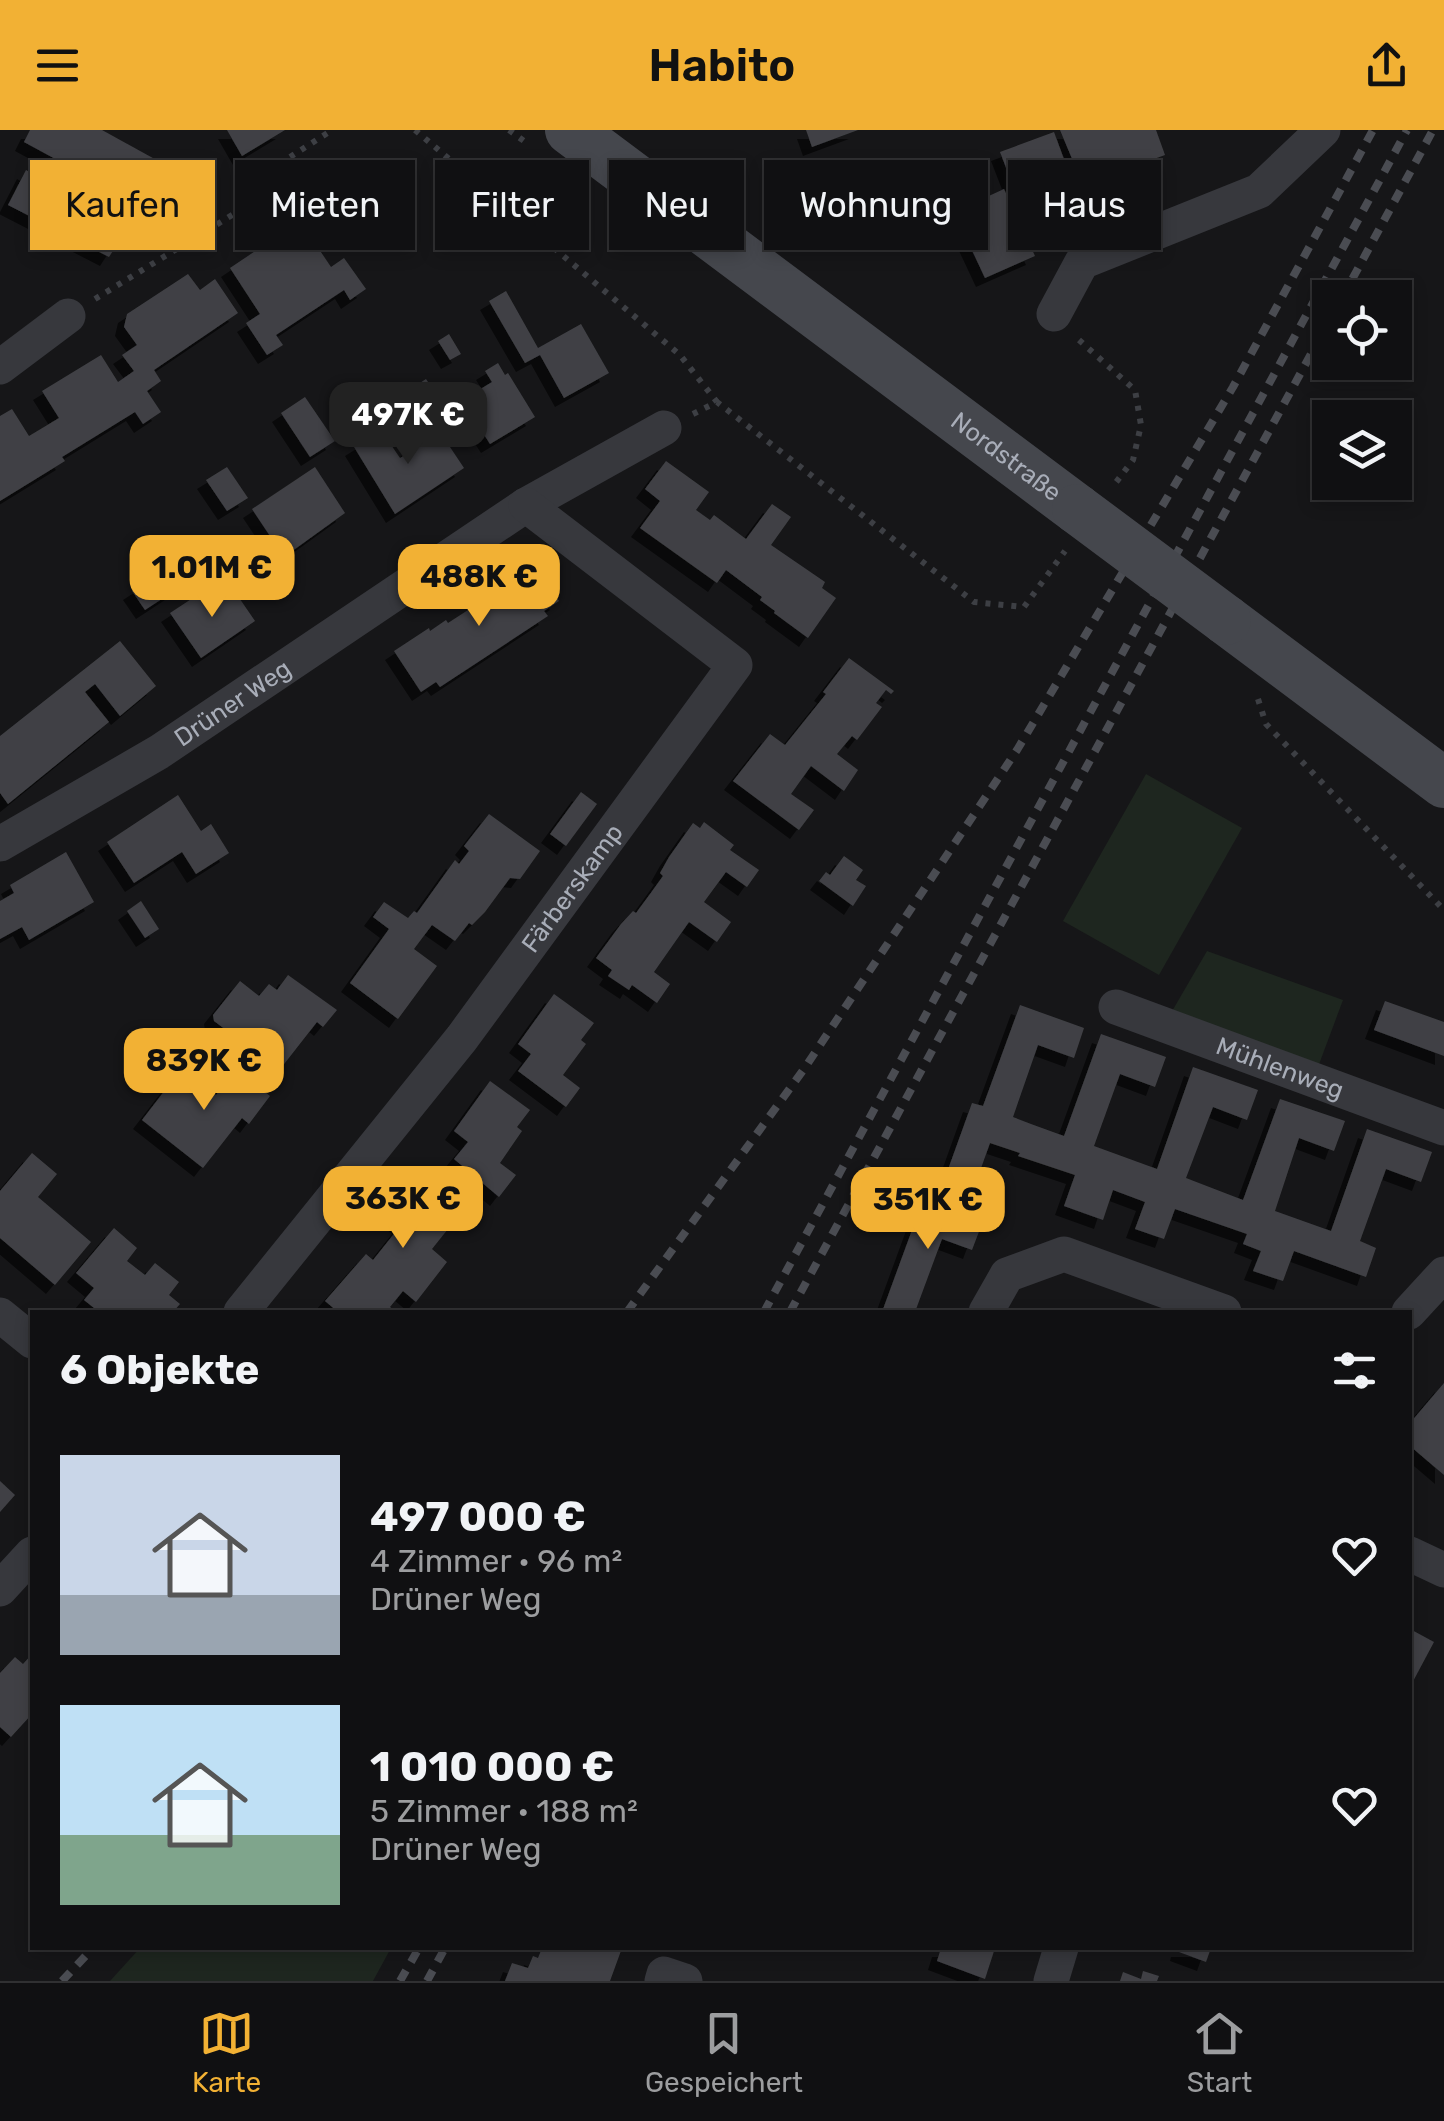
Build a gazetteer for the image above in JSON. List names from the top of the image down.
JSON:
{
  "streets": {
    "street": [
      "Nordstraße",
      "Drüner Weg",
      "Färberskamp",
      "Mühlenweg"
    ]
  },
  "crossings": [
    ["Drüner Weg", "Färberskamp"]
  ],
  "page": {
    "header": "Habito",
    "chip": [
      "Kaufen",
      "Mieten",
      "Filter",
      "Neu",
      "Wohnung",
      "Haus"
    ],
    "price": [
      "497K €",
      "1.01M €",
      "488K €",
      "839K €",
      "363K €",
      "351K €"
    ],
    "heading": "6 Objekte",
    "list": [
      {
        "name": "497 000 €",
        "note": "4 Zimmer · 96 m² · Drüner Weg"
      },
      {
        "name": "1 010 000 €",
        "note": "5 Zimmer · 188 m² · Drüner Weg"
      }
    ],
    "tabs": ["Karte", "Gespeichert", "Start"]
  }
}
